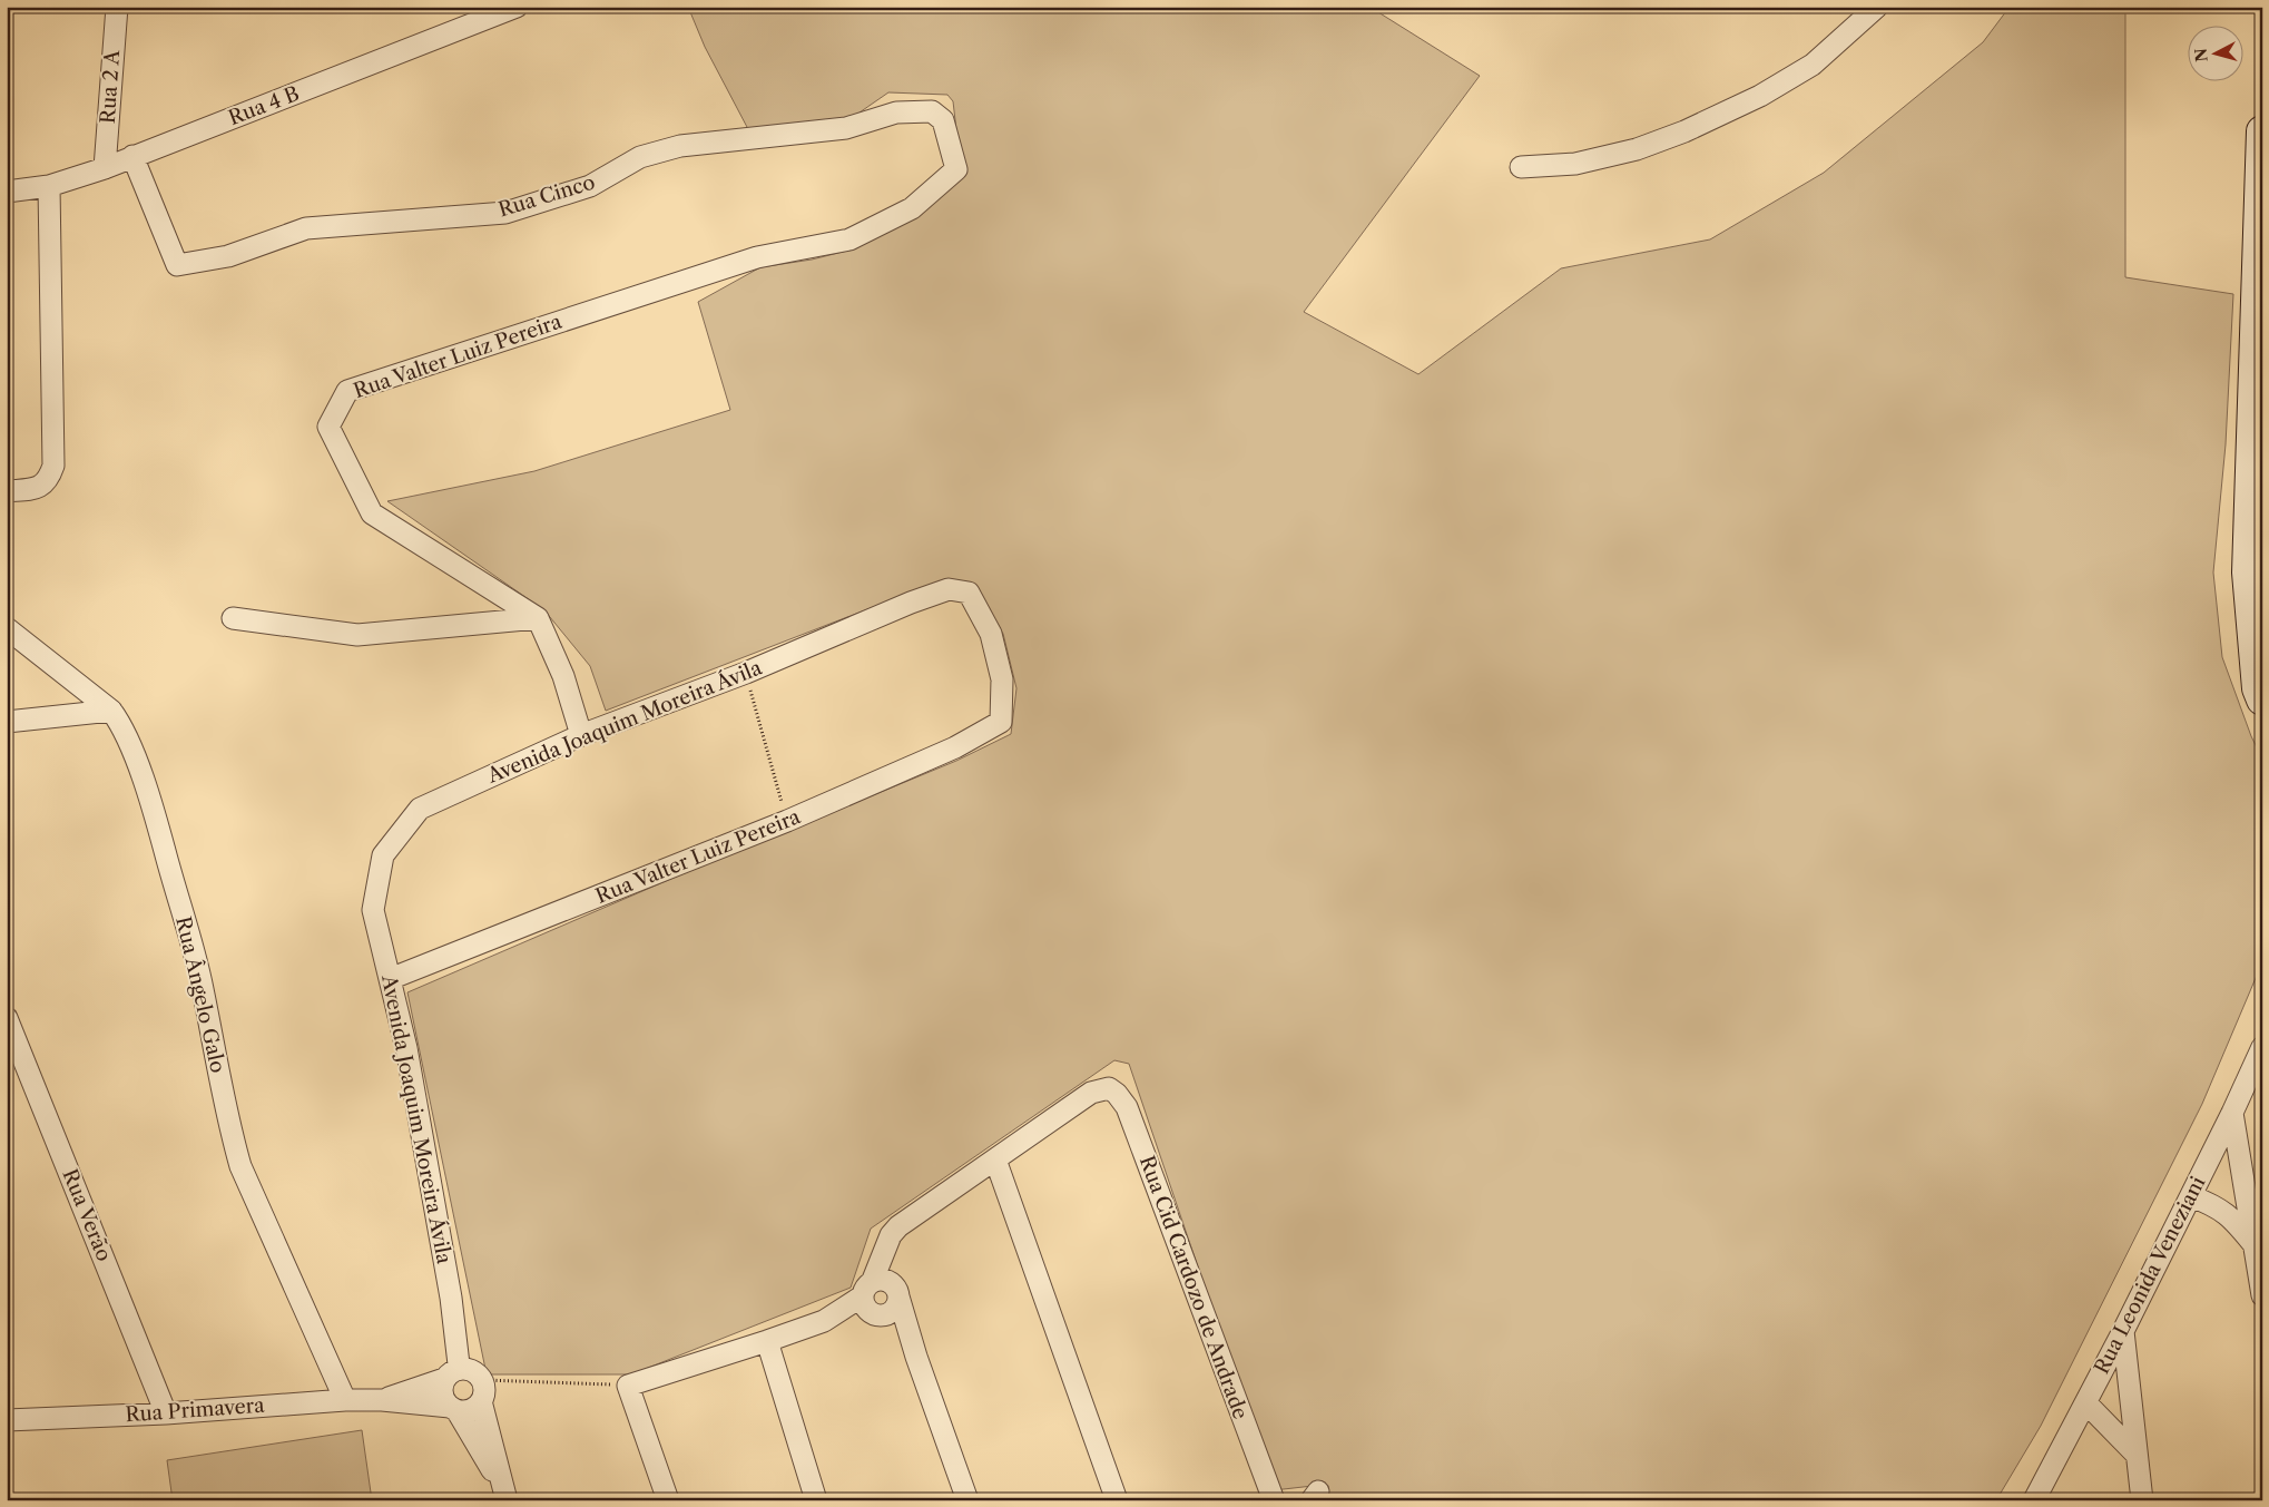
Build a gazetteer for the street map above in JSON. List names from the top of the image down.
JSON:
{
  "streets": {
    "street": [
      "Rua 2 A",
      "Rua 4 B",
      "Rua Cinco",
      "Rua Valter Luiz Pereira",
      "Avenida Joaquim Moreira Ávila",
      "Rua Ângelo Galo",
      "Rua Verão",
      "Rua Leonida Veneziani",
      "Rua Cid Cardozo de Andrade",
      "Rua Primavera"
    ]
  },
  "crossings": [
    ["Rua 2 A", "Rua 4 B"],
    ["Rua 4 B", "Rua Cinco"],
    ["Rua Cinco", "Rua Valter Luiz Pereira"],
    ["Rua Valter Luiz Pereira", "Avenida Joaquim Moreira Ávila"],
    ["Avenida Joaquim Moreira Ávila", "Rua Primavera"],
    ["Rua Ângelo Galo", "Rua Primavera"],
    ["Rua Verão", "Rua Primavera"]
  ],
  "north": "left"
}
